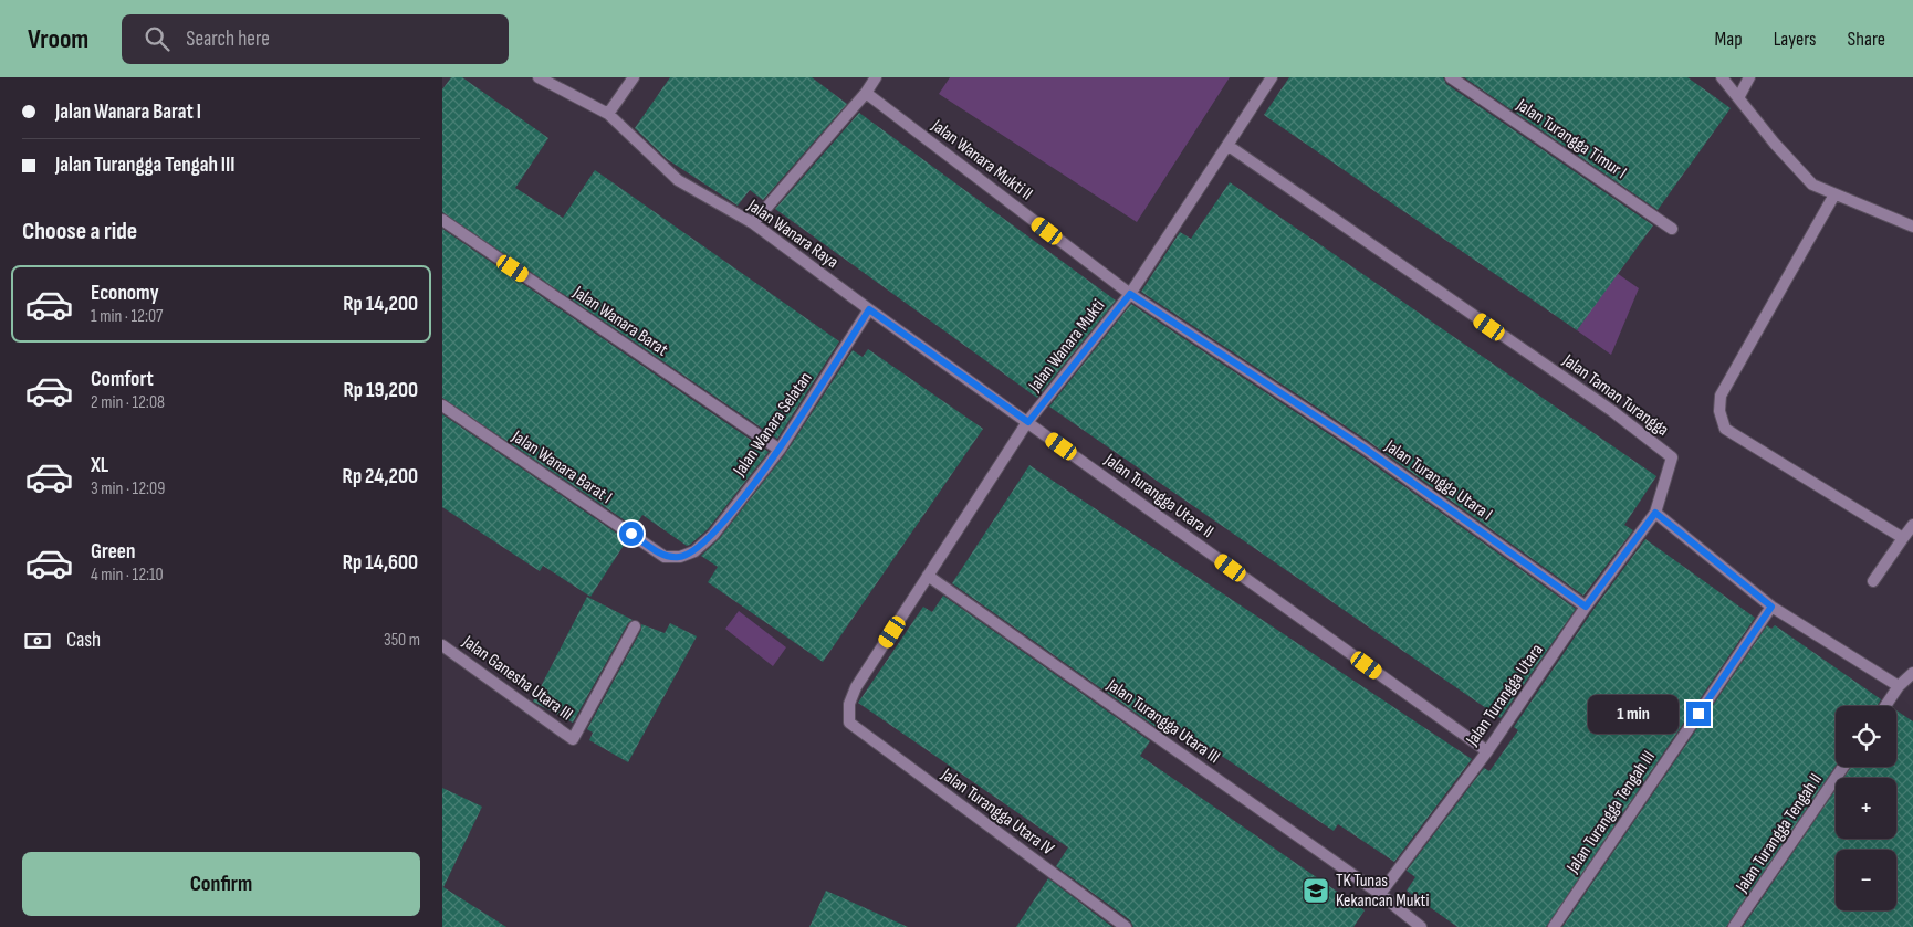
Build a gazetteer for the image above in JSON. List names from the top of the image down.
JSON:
{
  "streets": {
    "street": [
      "Jalan Turangga Timur I",
      "Jalan Wanara Mukti II",
      "Jalan Wanara Raya",
      "Jalan Wanara Barat",
      "Jalan Wanara Mukti",
      "Jalan Taman Turangga",
      "Jalan Wanara Selatan",
      "Jalan Wanara Barat I",
      "Jalan Turangga Utara I",
      "Jalan Turangga Utara II",
      "Jalan Ganesha Utara III",
      "Jalan Turangga Utara",
      "Jalan Turangga Utara III",
      "Jalan Turangga Utara IV",
      "Jalan Turangga Tengah III",
      "Jalan Turangga Tengah II"
    ]
  },
  "crossings": [
    ["Jalan Wanara Mukti II", "Jalan Wanara Mukti"],
    ["Jalan Wanara Mukti II", "Jalan Turangga Utara I"],
    ["Jalan Wanara Raya", "Jalan Wanara Mukti"],
    ["Jalan Wanara Raya", "Jalan Wanara Selatan"],
    ["Jalan Wanara Raya", "Jalan Turangga Utara II"],
    ["Jalan Wanara Barat", "Jalan Wanara Selatan"],
    ["Jalan Wanara Mukti", "Jalan Taman Turangga"],
    ["Jalan Wanara Mukti", "Jalan Turangga Utara I"],
    ["Jalan Wanara Mukti", "Jalan Turangga Utara II"],
    ["Jalan Wanara Mukti", "Jalan Turangga Utara III"],
    ["Jalan Wanara Mukti", "Jalan Turangga Utara IV"],
    ["Jalan Taman Turangga", "Jalan Turangga Utara"],
    ["Jalan Wanara Selatan", "Jalan Wanara Barat I"],
    ["Jalan Turangga Utara I", "Jalan Turangga Utara"],
    ["Jalan Turangga Utara II", "Jalan Turangga Utara"],
    ["Jalan Turangga Utara", "Jalan Turangga Utara III"]
  ],
  "places": {
    "school or university": ["TK Tunas Kekancan Mukti"]
  },
  "page": {
    "header": "Vroom",
    "search": "Search here",
    "nav": ["Map", "Layers", "Share"],
    "banner": ["Jalan Wanara Barat I", "Jalan Turangga Tengah III"],
    "heading": "Choose a ride",
    "list": [
      {
        "name": "Economy",
        "note": "1 min · 12:07",
        "value": "Rp 14,200"
      },
      {
        "name": "Comfort",
        "note": "2 min · 12:08",
        "value": "Rp 19,200"
      },
      {
        "name": "XL",
        "note": "3 min · 12:09",
        "value": "Rp 24,200"
      },
      {
        "name": "Green",
        "note": "4 min · 12:10",
        "value": "Rp 14,600"
      }
    ],
    "pay": ["Cash", "350 m"],
    "bubble": "1 min",
    "map_buttons": ["+", "−"],
    "buttons": "Confirm"
  }
}
